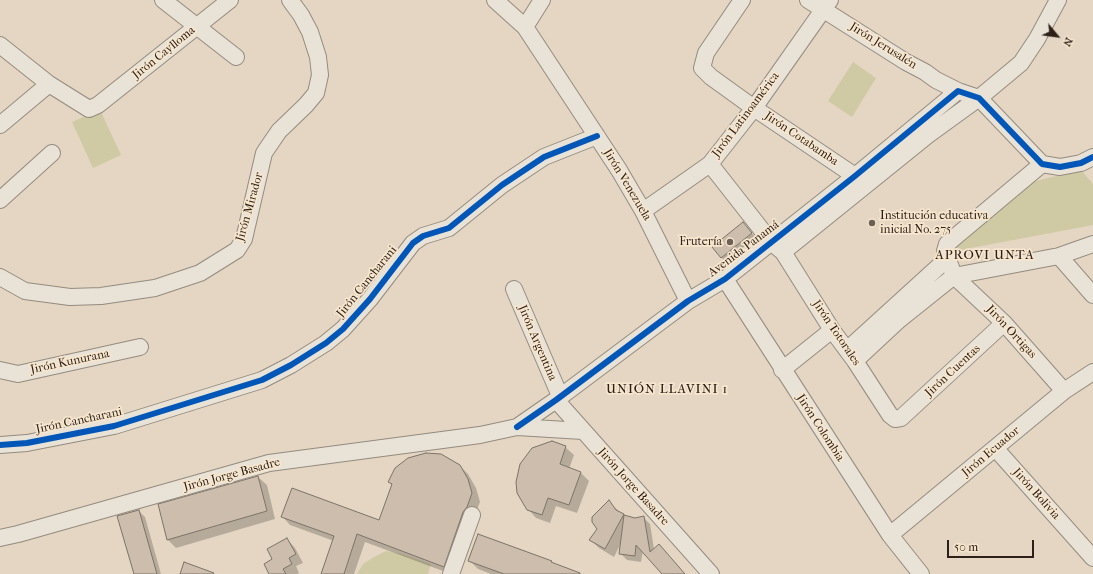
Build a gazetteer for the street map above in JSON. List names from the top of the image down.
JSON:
{
  "streets": {
    "street": [
      "Jirón Jerusalén",
      "Jirón Caylloma",
      "Jirón Latinoamérica",
      "Jirón Cotabamba",
      "Jirón Venezuela",
      "Jirón Mirador",
      "Avenida Panamá",
      "Jirón Cancharani",
      "Jirón Ortigas",
      "Jirón Totorales",
      "Jirón Argentina",
      "Jirón Kunurana",
      "Jirón Cuentas",
      "Jirón Colombia",
      "Jirón Ecuador",
      "Jirón Jorge Basadre",
      "Jirón Bolivia"
    ]
  },
  "crossings": [
    ["Jirón Jerusalén", "Jirón Latinoamérica"],
    ["Jirón Jerusalén", "Avenida Panamá"],
    ["Jirón Latinoamérica", "Jirón Cotabamba"],
    ["Jirón Latinoamérica", "Jirón Venezuela"],
    ["Jirón Latinoamérica", "Jirón Totorales"],
    ["Jirón Cotabamba", "Avenida Panamá"],
    ["Jirón Venezuela", "Avenida Panamá"],
    ["Jirón Venezuela", "Jirón Cancharani"],
    ["Avenida Panamá", "Jirón Totorales"],
    ["Avenida Panamá", "Jirón Argentina"],
    ["Avenida Panamá", "Jirón Colombia"],
    ["Avenida Panamá", "Jirón Jorge Basadre"],
    ["Jirón Ortigas", "Jirón Cuentas"],
    ["Jirón Ortigas", "Jirón Ecuador"],
    ["Jirón Totorales", "Jirón Cuentas"],
    ["Jirón Argentina", "Jirón Jorge Basadre"],
    ["Jirón Colombia", "Jirón Ecuador"],
    ["Jirón Ecuador", "Jirón Bolivia"]
  ],
  "districts": ["APROVI UNTA", "UNIÓN LLAVINI 1"],
  "places": ["Institución educativa inicial No. 275", "Frutería"],
  "scale_bar": "50 m",
  "north": "bottom right"
}
